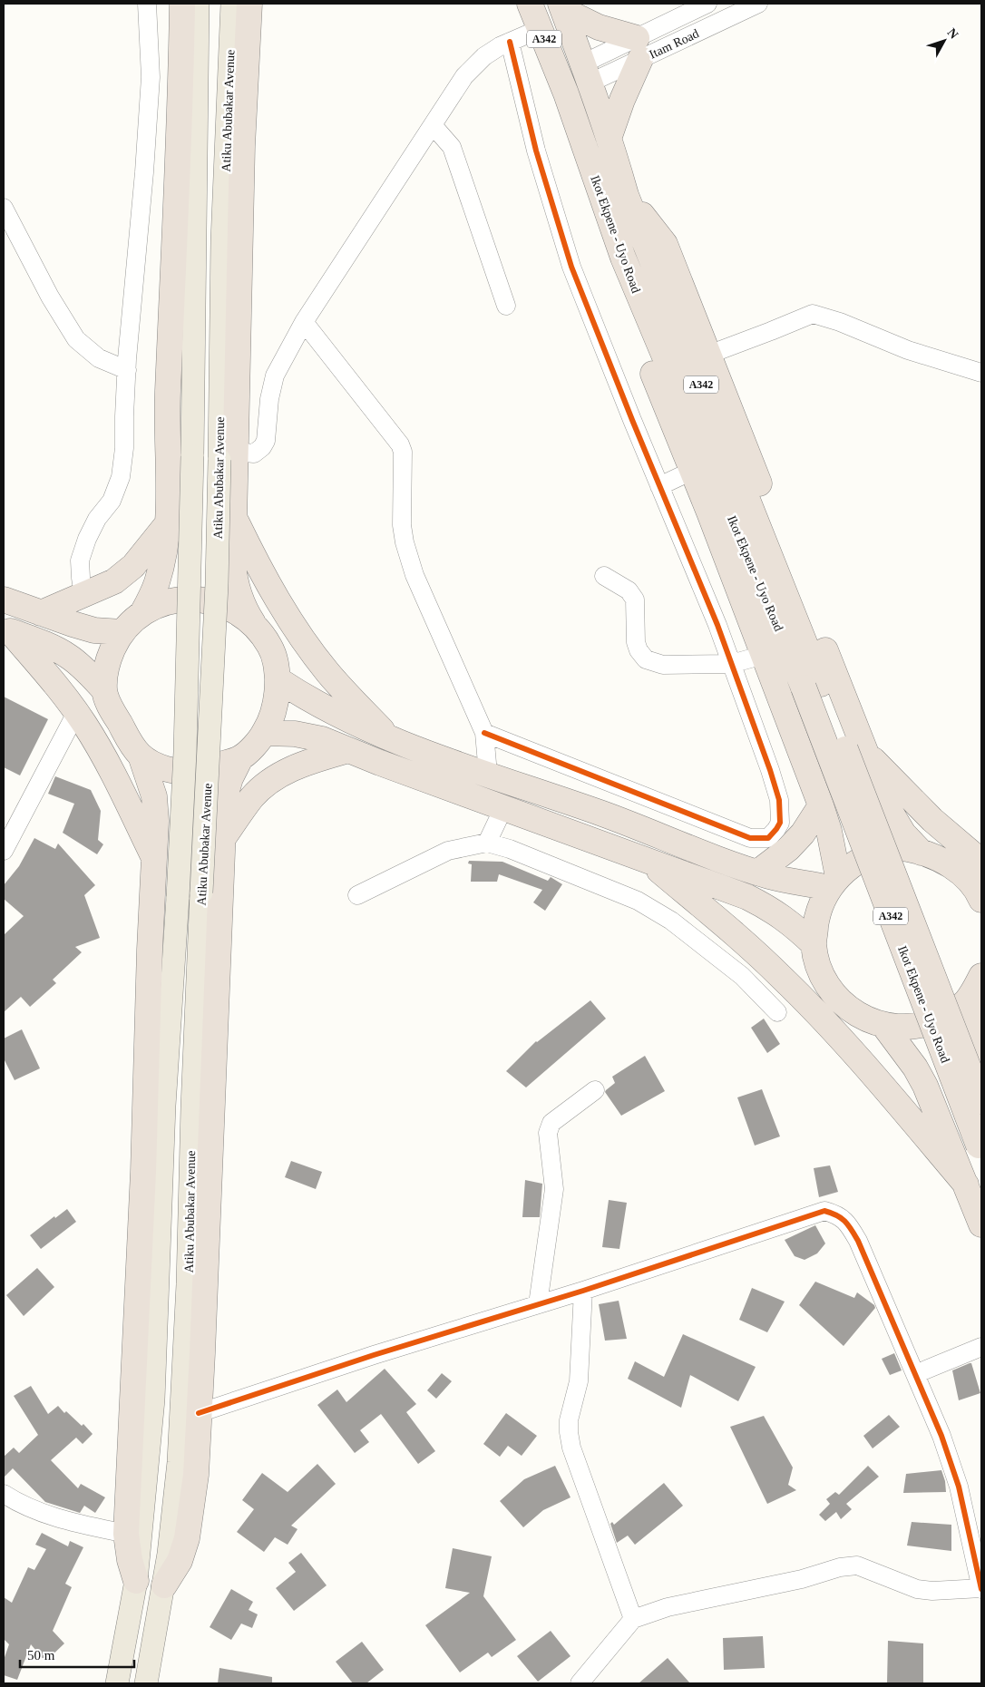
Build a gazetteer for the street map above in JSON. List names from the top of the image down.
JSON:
{
  "streets": {
    "highway": ["A342", "Ikot Ekpene - Uyo Road"],
    "main road": ["Atiku Abubakar Avenue"],
    "street": ["Itam Road"]
  },
  "crossings": [
    ["Itam Road", "Ikot Ekpene - Uyo Road"]
  ],
  "scale_bar": "50 m",
  "north": "top right"
}
